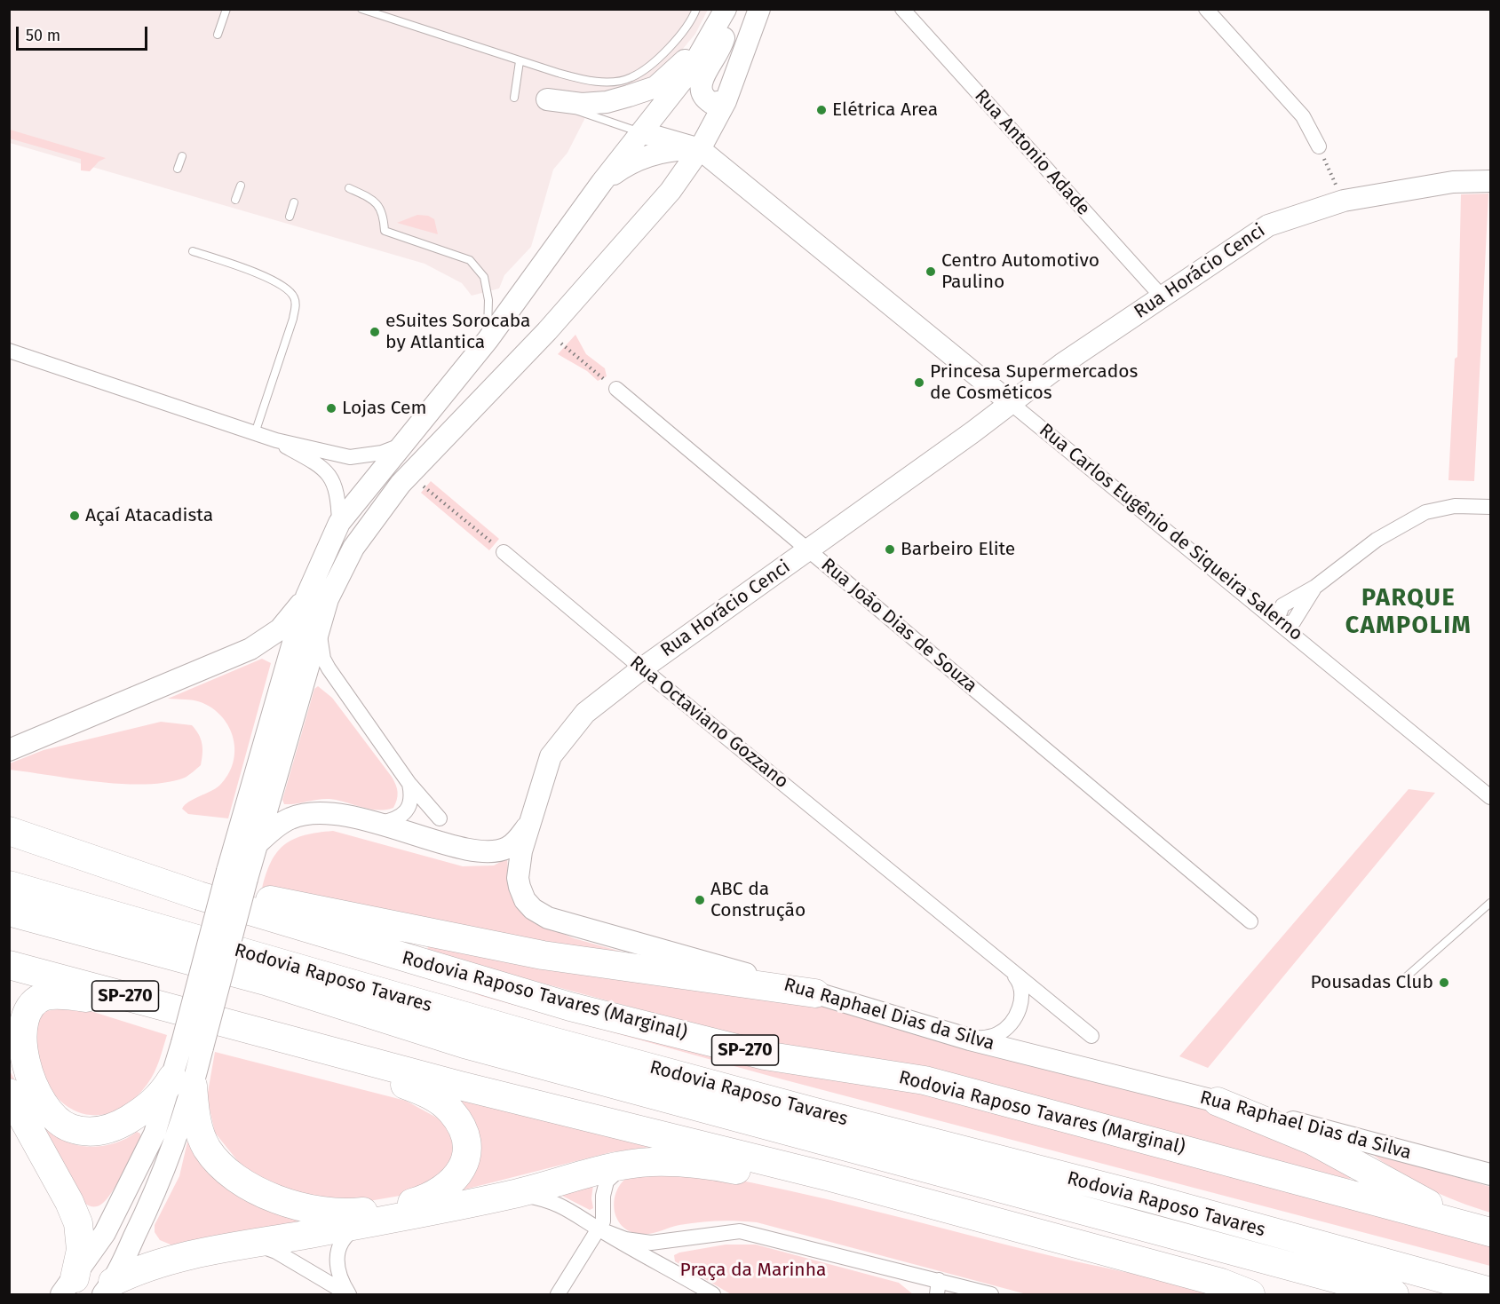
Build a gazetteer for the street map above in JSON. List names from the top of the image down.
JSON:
{
  "streets": {
    "highway": ["Rodovia Raposo Tavares", "SP-270", "Rodovia Raposo Tavares (Marginal)"],
    "main road": ["Rua Horácio Cenci", "Rua Carlos Eugênio de Siqueira Salerno", "Rua Raphael Dias da Silva"],
    "street": ["Rua Antonio Adade", "Rua João Dias de Souza", "Rua Octaviano Gozzano"]
  },
  "crossings": [
    ["Rua Antonio Adade", "Rua Horácio Cenci"],
    ["Rua Horácio Cenci", "Rua Carlos Eugênio de Siqueira Salerno"],
    ["Rua Horácio Cenci", "Rua João Dias de Souza"],
    ["Rua Horácio Cenci", "Rua Octaviano Gozzano"],
    ["Rua Horácio Cenci", "Rua Raphael Dias da Silva"],
    ["Rua Octaviano Gozzano", "Rua Raphael Dias da Silva"]
  ],
  "districts": ["PARQUE CAMPOLIM"],
  "parks": ["Praça da Marinha"],
  "places": [
    "Elétrica Area",
    "Centro Automotivo Paulino",
    "eSuites Sorocaba by Atlantica",
    "Princesa Supermercados de Cosméticos",
    "Lojas Cem",
    "Açaí Atacadista",
    "Barbeiro Elite",
    "ABC da Construção",
    "Pousadas Club"
  ],
  "scale_bar": "50 m"
}
